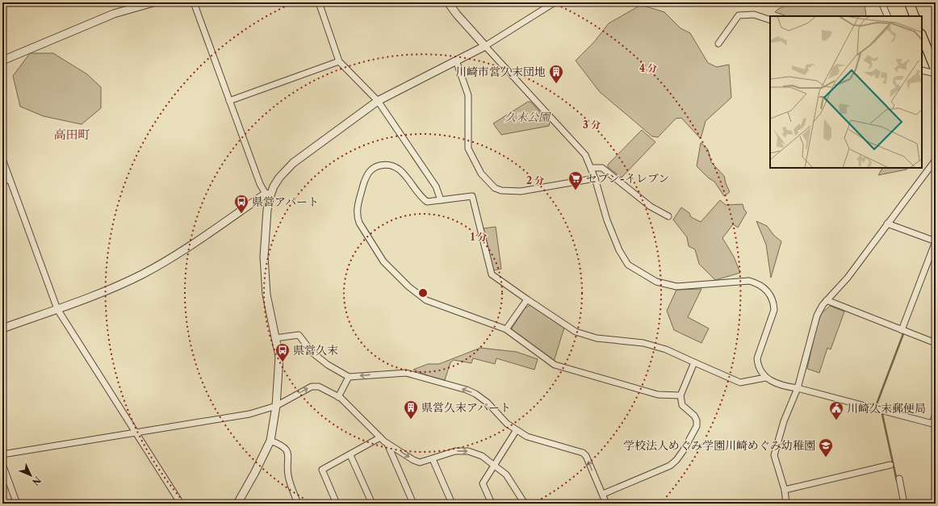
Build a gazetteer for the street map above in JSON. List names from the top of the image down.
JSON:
{
  "districts": ["高田町"],
  "parks": ["久末公園"],
  "places": {
    "building": ["川崎市営久末団地", "県営久末アパート"],
    "supermarket": ["セブン-イレブン"],
    "bus stop": ["県営アパート", "県営久末"],
    "public building": ["川崎久末郵便局"],
    "school or university": ["学校法人めぐみ学園川崎めぐみ幼稚園"]
  },
  "north": "bottom right",
  "rings": [
    "4 分",
    "3 分",
    "2 分",
    "1 分"
  ]
}
